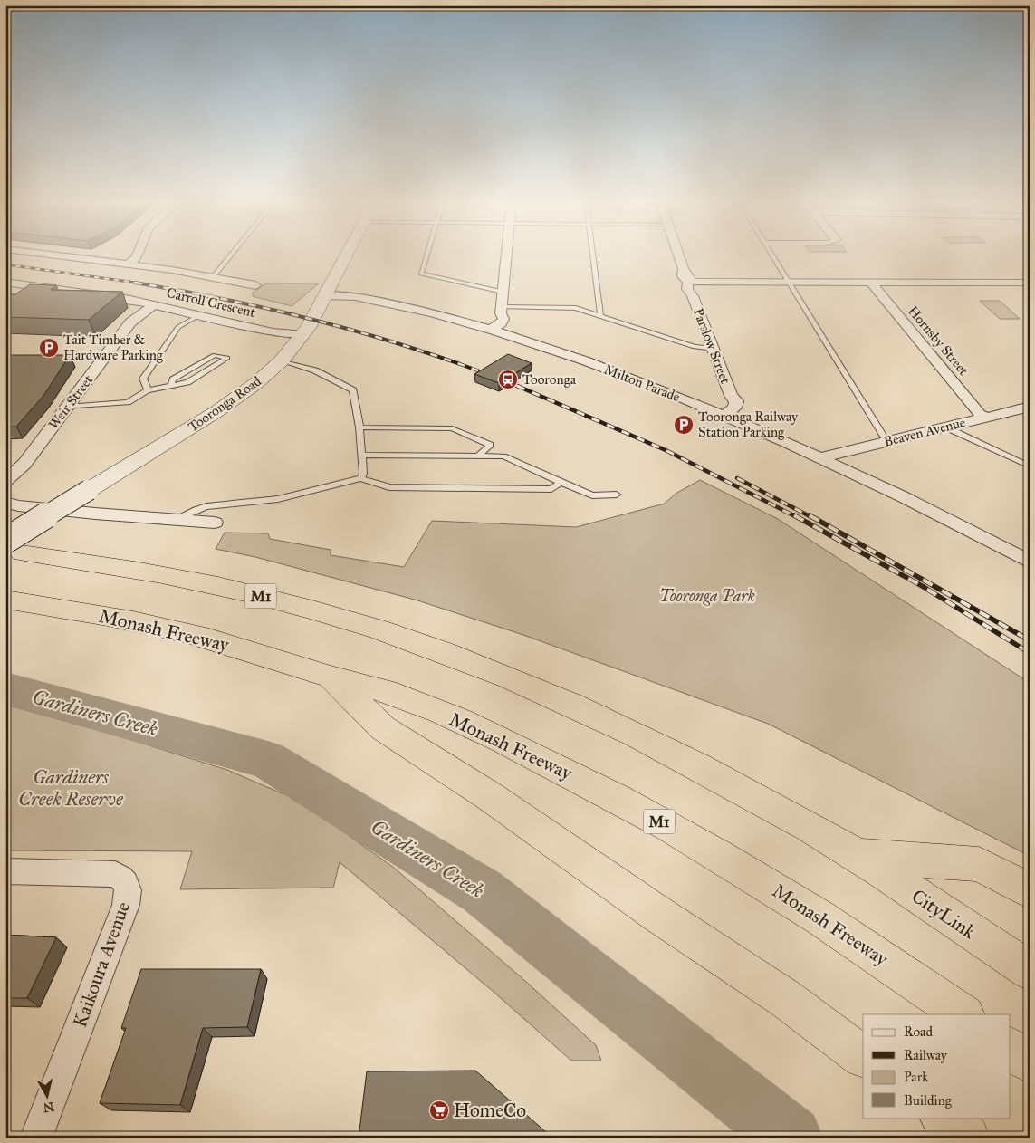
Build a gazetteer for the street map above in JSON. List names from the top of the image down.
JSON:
{
  "streets": {
    "highway": ["M1", "Monash Freeway", "CityLink"],
    "main road": ["Tooronga Road"],
    "street": [
      "Carroll Crescent",
      "Hornsby Street",
      "Parslow Street",
      "Milton Parade",
      "Weir Street",
      "Beaven Avenue",
      "Kaikoura Avenue"
    ]
  },
  "crossings": [
    ["Carroll Crescent", "Weir Street"],
    ["Carroll Crescent", "Tooronga Road"],
    ["Hornsby Street", "Beaven Avenue"],
    ["Parslow Street", "Milton Parade"],
    ["Milton Parade", "Tooronga Road"],
    ["Milton Parade", "Beaven Avenue"],
    ["Tooronga Road", "M1"],
    ["M1", "CityLink"]
  ],
  "water": ["Gardiners Creek"],
  "parks": ["Tooronga Park", "Gardiners Creek Reserve"],
  "places": {
    "parking": ["Tait Timber & Hardware Parking", "Tooronga Railway Station Parking"],
    "station": ["Tooronga"],
    "supermarket": ["HomeCo"]
  },
  "legend": [
    "Road",
    "Railway",
    "Park",
    "Building"
  ],
  "north": "bottom"
}
